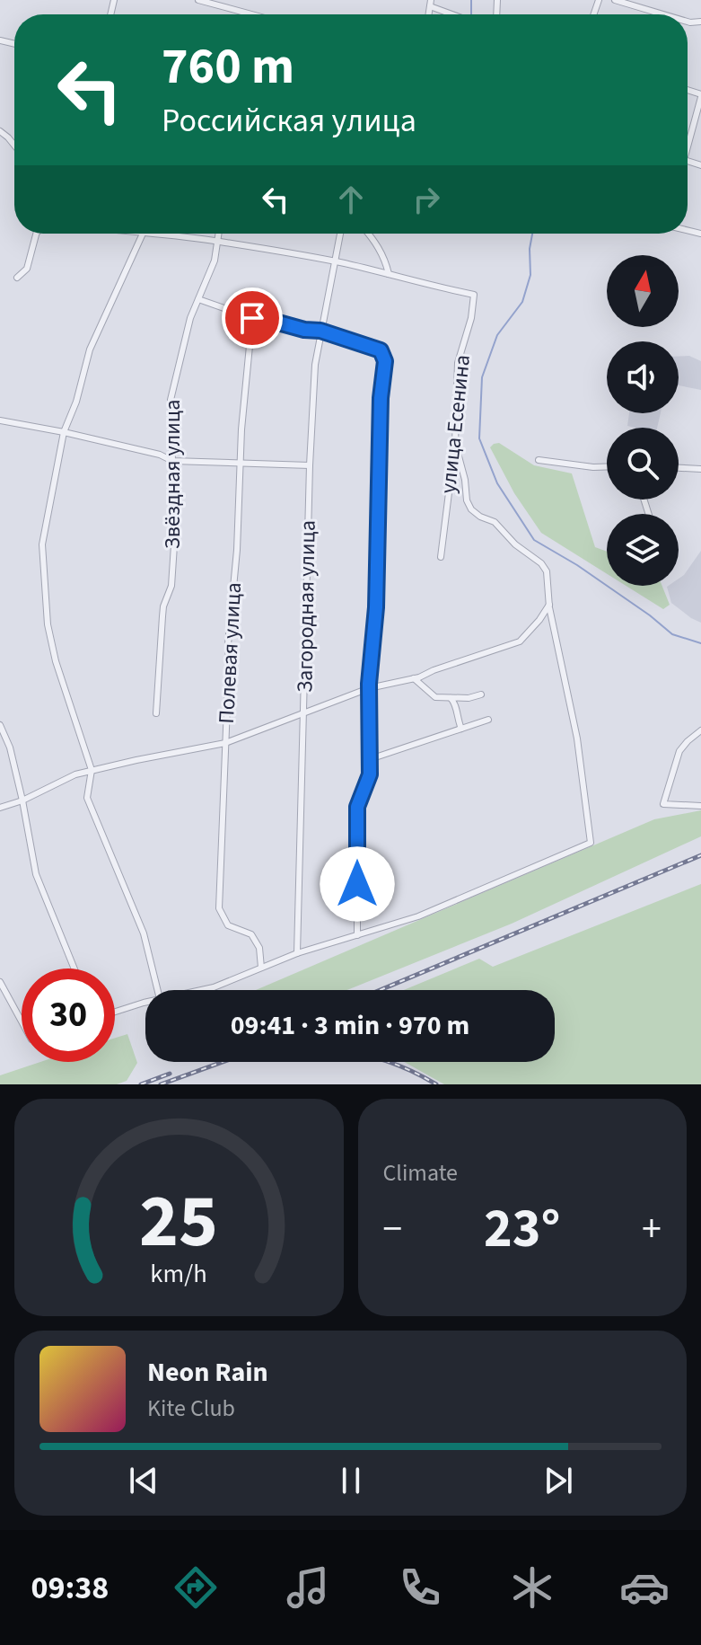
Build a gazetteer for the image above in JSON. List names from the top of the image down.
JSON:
{
  "streets": {
    "street": [
      "улица Есенина",
      "Звёздная улица",
      "Загородная улица",
      "Полевая улица"
    ]
  },
  "crossings": [
    ["улица Есенина", "Звёздная улица"],
    ["улица Есенина", "Загородная улица"]
  ],
  "north": "top",
  "page": {
    "turn": ["760 m", "Российская улица"],
    "limit": "30",
    "trip": "09:41 · 3 min · 970 m",
    "tile": "Climate",
    "heat": ["−", "23°", "+"],
    "song": ["Neon Rain", "Kite Club"],
    "tabs": "09:38",
    "gauge": ["25", "km/h"]
  }
}
